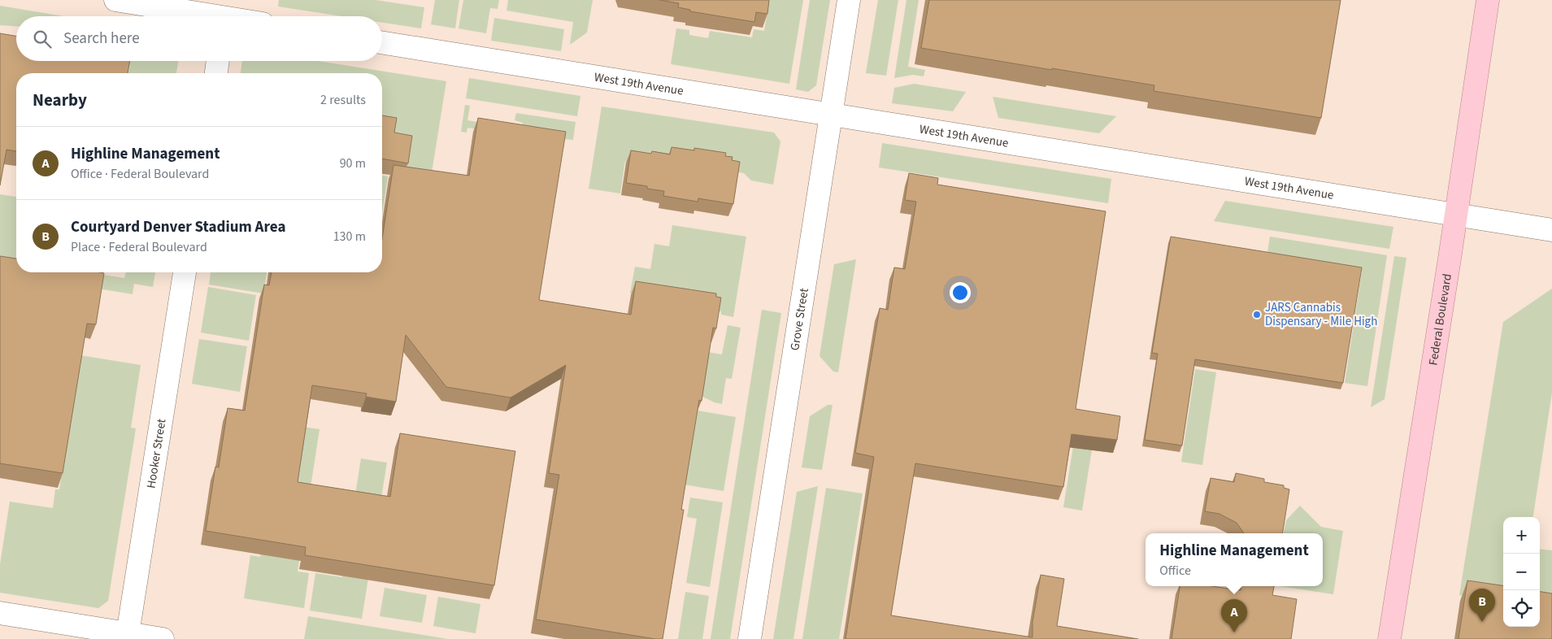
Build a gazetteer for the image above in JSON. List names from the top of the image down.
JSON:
{
  "streets": {
    "main road": ["Federal Boulevard"],
    "street": ["West 19th Avenue", "Grove Street", "Hooker Street"]
  },
  "crossings": [
    ["West 19th Avenue", "Grove Street"],
    ["West 19th Avenue", "Federal Boulevard"]
  ],
  "places": ["JARS Cannabis Dispensary - Mile High"],
  "page": {
    "search": "Search here",
    "heading": ["Nearby", "2 results"],
    "list": [
      {
        "mark": "A",
        "name": "Highline Management",
        "note": "Office · Federal Boulevard",
        "value": "90 m"
      },
      {
        "mark": "B",
        "name": "Courtyard Denver Stadium Area",
        "note": "Place · Federal Boulevard",
        "value": "130 m"
      }
    ],
    "map_buttons": ["+", "−"],
    "popup": ["Highline Management", "Office"],
    "pins": ["B", "A"]
  }
}
